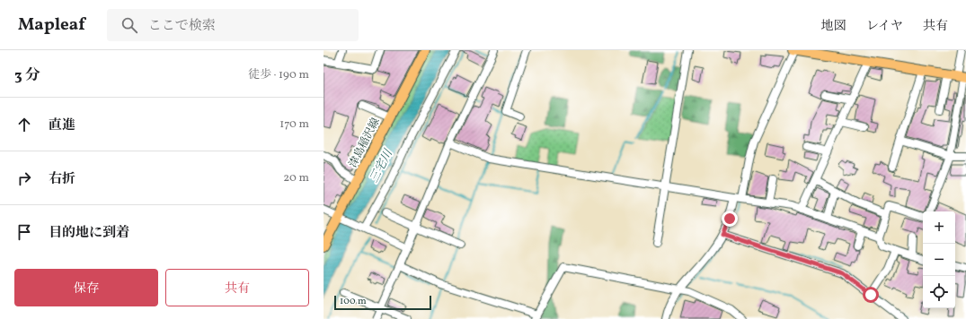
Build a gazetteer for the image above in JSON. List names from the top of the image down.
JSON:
{
  "streets": {
    "main road": ["津島稲沢線"]
  },
  "water": ["三宅川"],
  "scale_bar": "100 m",
  "page": {
    "header": "Mapleaf",
    "search": "ここで検索",
    "nav": ["地図", "レイヤ", "共有"],
    "heading": ["3 分", "徒歩 · 190 m"],
    "list": [
      ["直進", "170 m"],
      ["右折", "20 m"],
      "目的地に到着"
    ],
    "map_buttons": ["+", "−"],
    "buttons": ["保存", "共有"],
    "scale": "100 m"
  }
}
